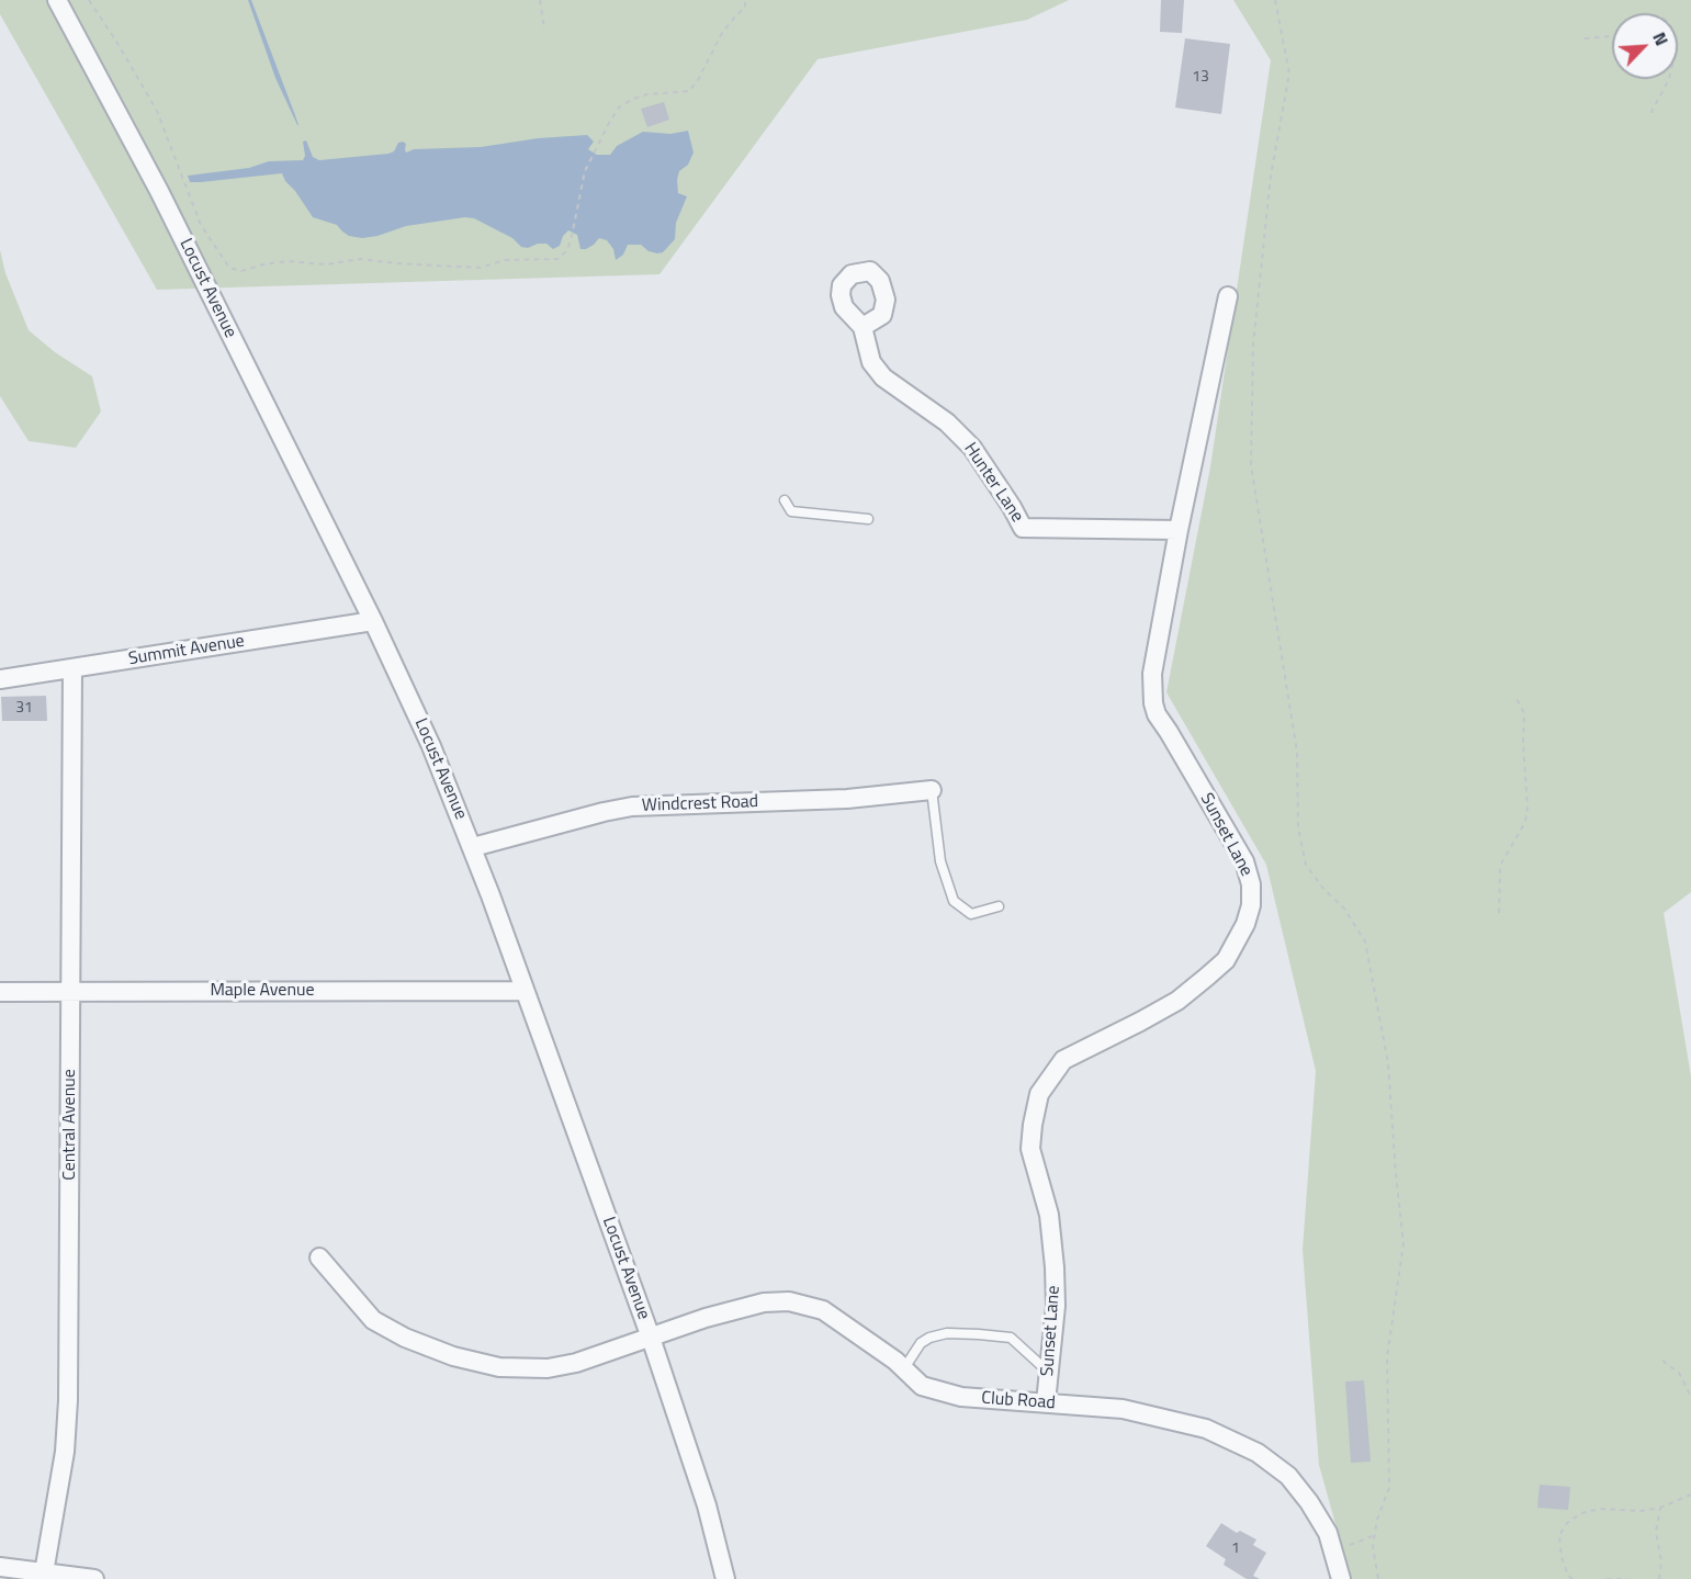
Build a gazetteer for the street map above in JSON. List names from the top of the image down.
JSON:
{
  "streets": {
    "street": [
      "Locust Avenue",
      "Hunter Lane",
      "Summit Avenue",
      "Windcrest Road",
      "Sunset Lane",
      "Maple Avenue",
      "Central Avenue",
      "Club Road"
    ]
  },
  "crossings": [
    ["Locust Avenue", "Summit Avenue"],
    ["Locust Avenue", "Windcrest Road"],
    ["Locust Avenue", "Maple Avenue"],
    ["Locust Avenue", "Club Road"],
    ["Hunter Lane", "Sunset Lane"],
    ["Summit Avenue", "Central Avenue"],
    ["Sunset Lane", "Club Road"],
    ["Maple Avenue", "Central Avenue"]
  ],
  "house_numbers": ["13", "31", "1"],
  "north": "top right"
}
